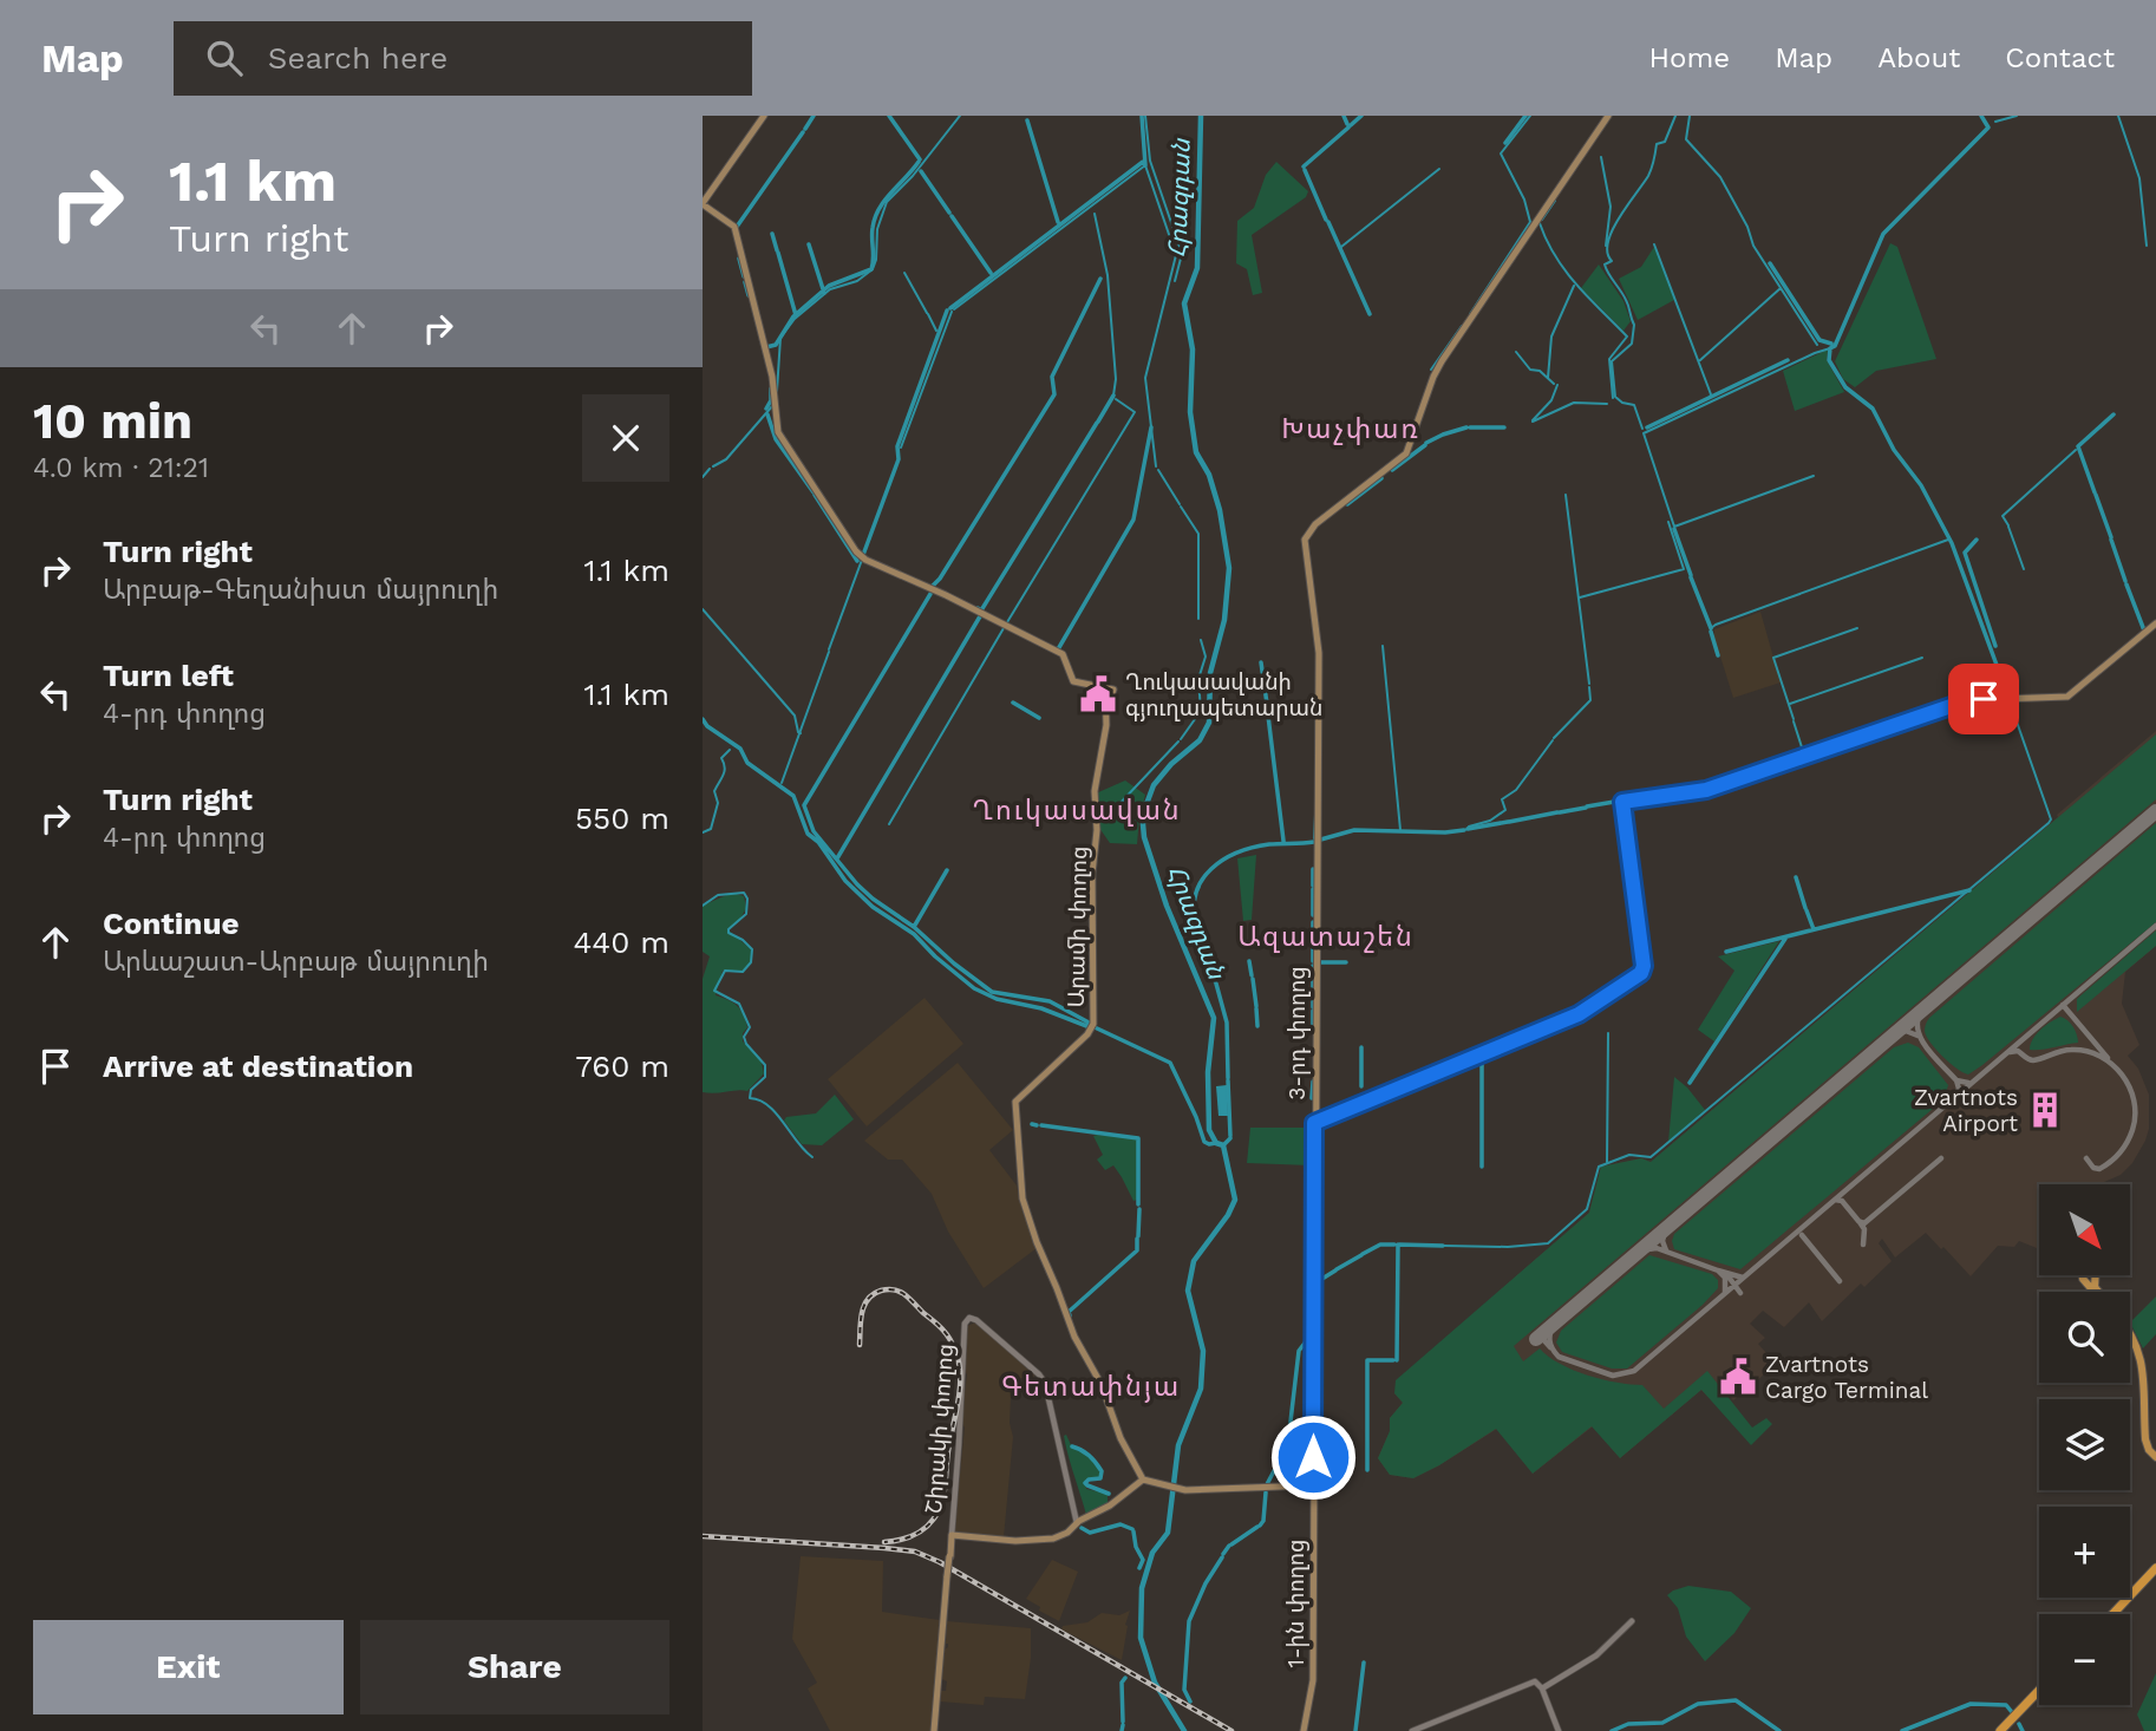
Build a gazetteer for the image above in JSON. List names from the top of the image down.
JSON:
{
  "streets": {
    "main road": [
      "Արամի փողոց",
      "3-րդ փողոց",
      "Շիրակի փողոց",
      "1-ին փողոց"
    ]
  },
  "crossings": [
    ["3-րդ փողոց", "1-ին փողոց"]
  ],
  "districts": [
    "Խաչփառ",
    "Ղուկասավան",
    "Ազատաշեն",
    "Գետափնյա"
  ],
  "water": ["Հրազդան"],
  "places": {
    "public building": ["Ղուկասավանի գյուղապետարան", "Zvartnots Cargo Terminal"],
    "building": ["Zvartnots Airport"]
  },
  "north": "bottom right",
  "page": {
    "header": "Map",
    "search": "Search here",
    "nav": [
      "Home",
      "Map",
      "About",
      "Contact"
    ],
    "turn": ["1.1 km", "Turn right"],
    "heading": ["10 min", "4.0 km · 21:21"],
    "list": [
      {
        "name": "Turn right",
        "note": "Արբաթ-Գեղանիստ մայրուղի",
        "value": "1.1 km"
      },
      {
        "name": "Turn left",
        "note": "4-րդ փողոց",
        "value": "1.1 km"
      },
      {
        "name": "Turn right",
        "note": "4-րդ փողոց",
        "value": "550 m"
      },
      {
        "name": "Continue",
        "note": "Արևաշատ-Արբաթ մայրուղի",
        "value": "440 m"
      },
      {
        "name": "Arrive at destination",
        "value": "760 m"
      }
    ],
    "map_buttons": ["+", "−"],
    "buttons": ["Exit", "Share"]
  }
}
